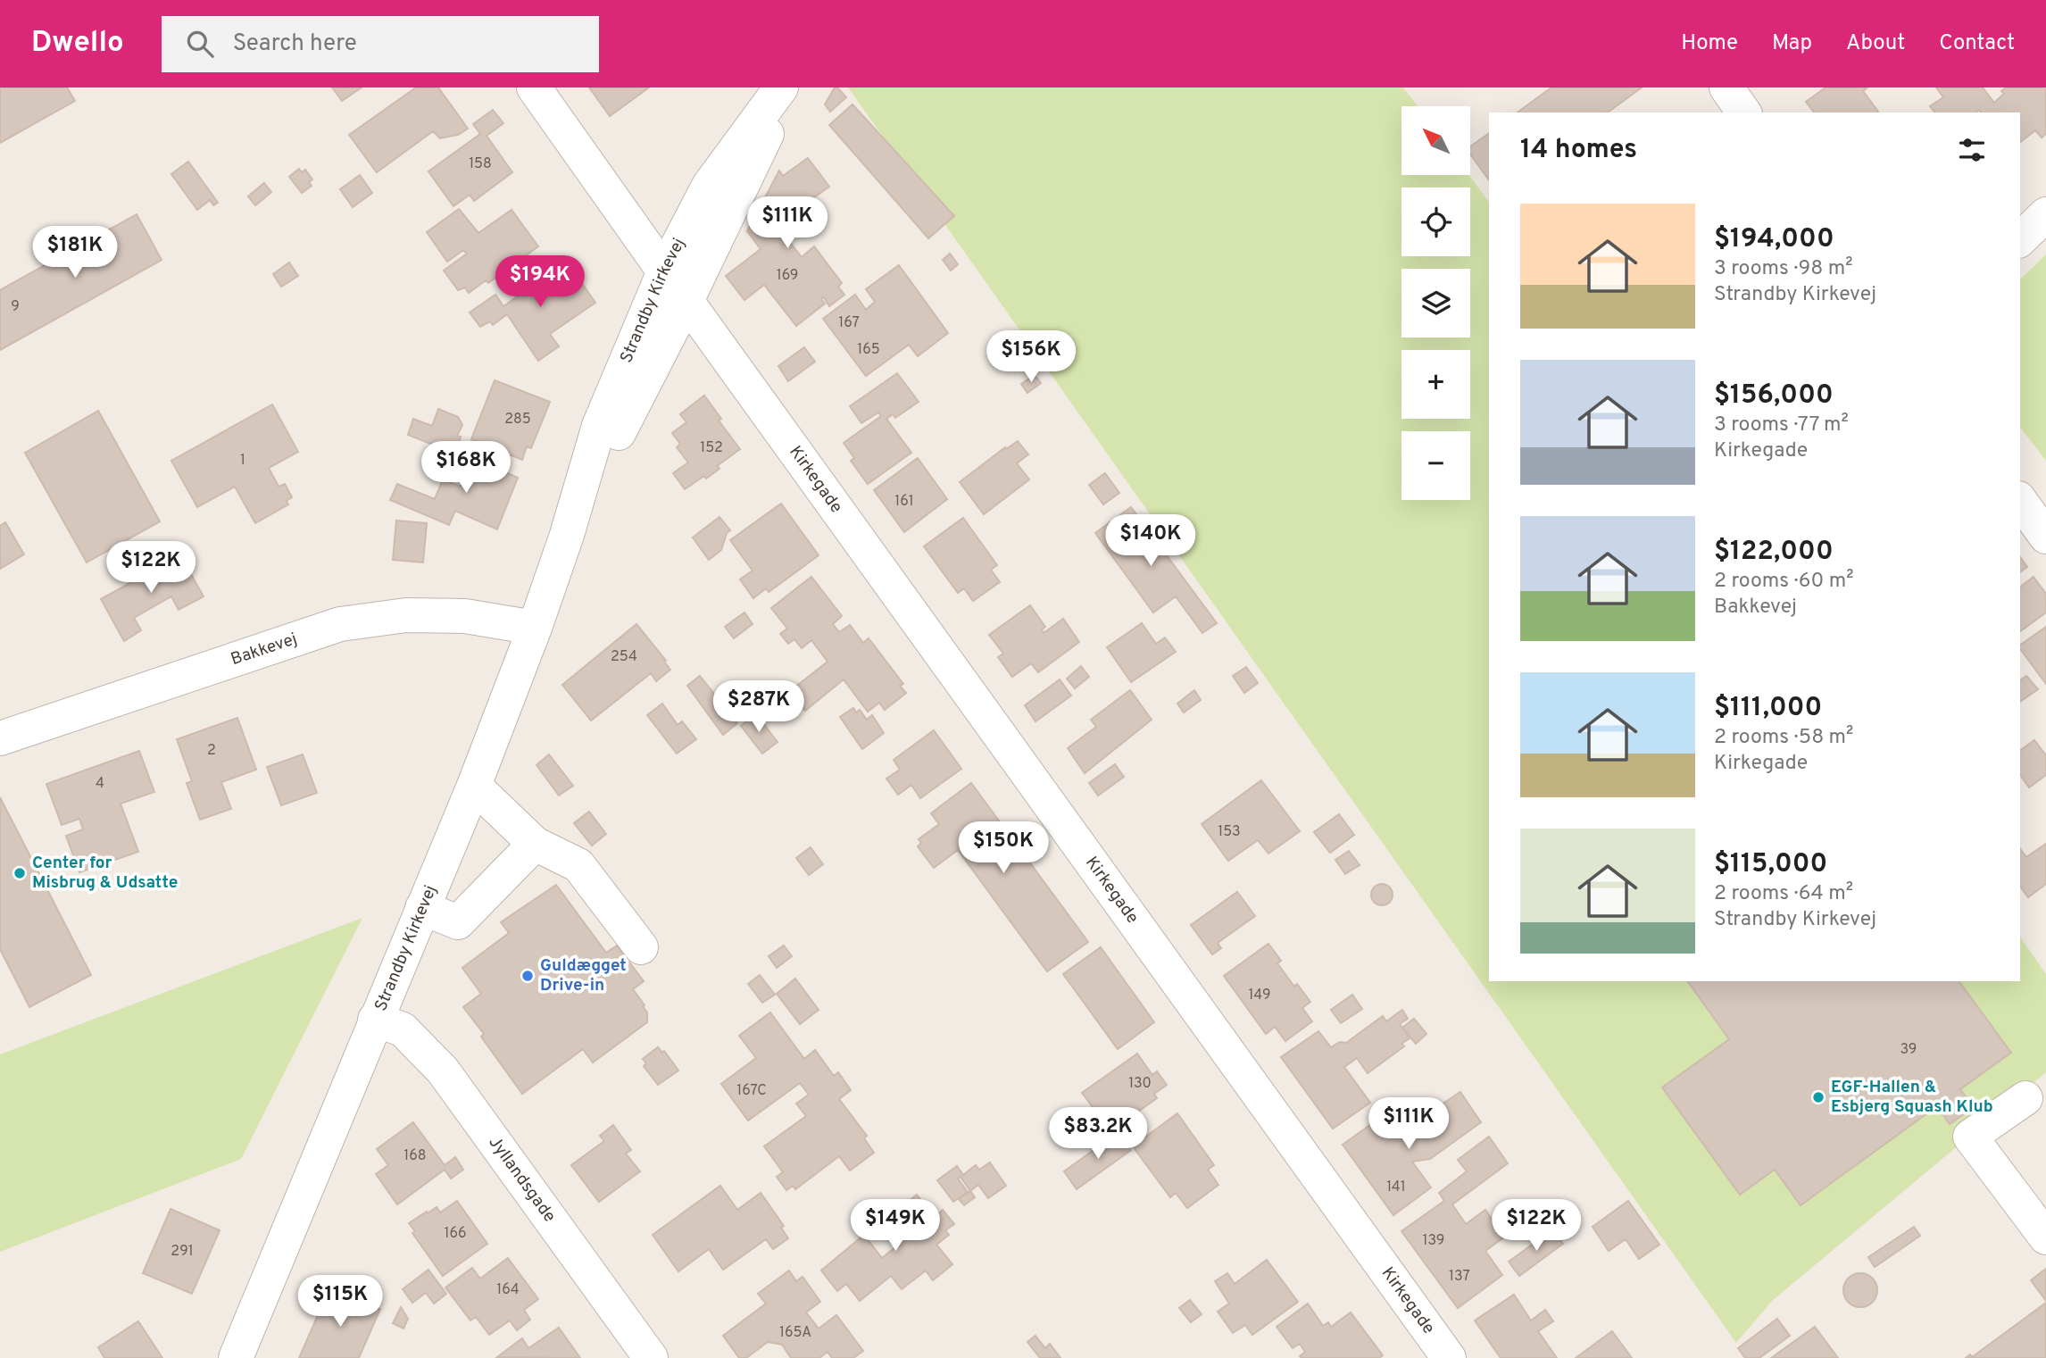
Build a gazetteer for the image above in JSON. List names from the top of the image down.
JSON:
{
  "streets": {
    "street": [
      "Strandby Kirkevej",
      "Kirkegade",
      "Bakkevej",
      "Jyllandsgade"
    ]
  },
  "crossings": [
    ["Strandby Kirkevej", "Kirkegade"],
    ["Strandby Kirkevej", "Bakkevej"],
    ["Strandby Kirkevej", "Jyllandsgade"]
  ],
  "places": ["Center for Misbrug & Udsatte", "Guldægget Drive-in", "EGF-Hallen & Esbjerg Squash Klub"],
  "house_numbers": [
    "158",
    "169",
    "9",
    "167",
    "165",
    "285",
    "152",
    "1",
    "161",
    "254",
    "2",
    "4",
    "153",
    "149",
    "39",
    "130",
    "167C",
    "168",
    "141",
    "166",
    "139",
    "291",
    "137",
    "164",
    "165A"
  ],
  "north": "top left",
  "page": {
    "header": "Dwello",
    "search": "Search here",
    "nav": [
      "Home",
      "Map",
      "About",
      "Contact"
    ],
    "map_buttons": ["+", "−"],
    "heading": "14 homes",
    "list": [
      {
        "name": "$194,000",
        "note": "3 rooms · 98 m² · Strandby Kirkevej"
      },
      {
        "name": "$156,000",
        "note": "3 rooms · 77 m² · Kirkegade"
      },
      {
        "name": "$122,000",
        "note": "2 rooms · 60 m² · Bakkevej"
      },
      {
        "name": "$111,000",
        "note": "2 rooms · 58 m² · Kirkegade"
      },
      {
        "name": "$115,000",
        "note": "2 rooms · 64 m² · Strandby Kirkevej"
      }
    ],
    "price": [
      "$111K",
      "$181K",
      "$194K",
      "$156K",
      "$168K",
      "$140K",
      "$122K",
      "$287K",
      "$150K",
      "$111K",
      "$83.2K",
      "$149K",
      "$122K",
      "$115K"
    ]
  }
}
